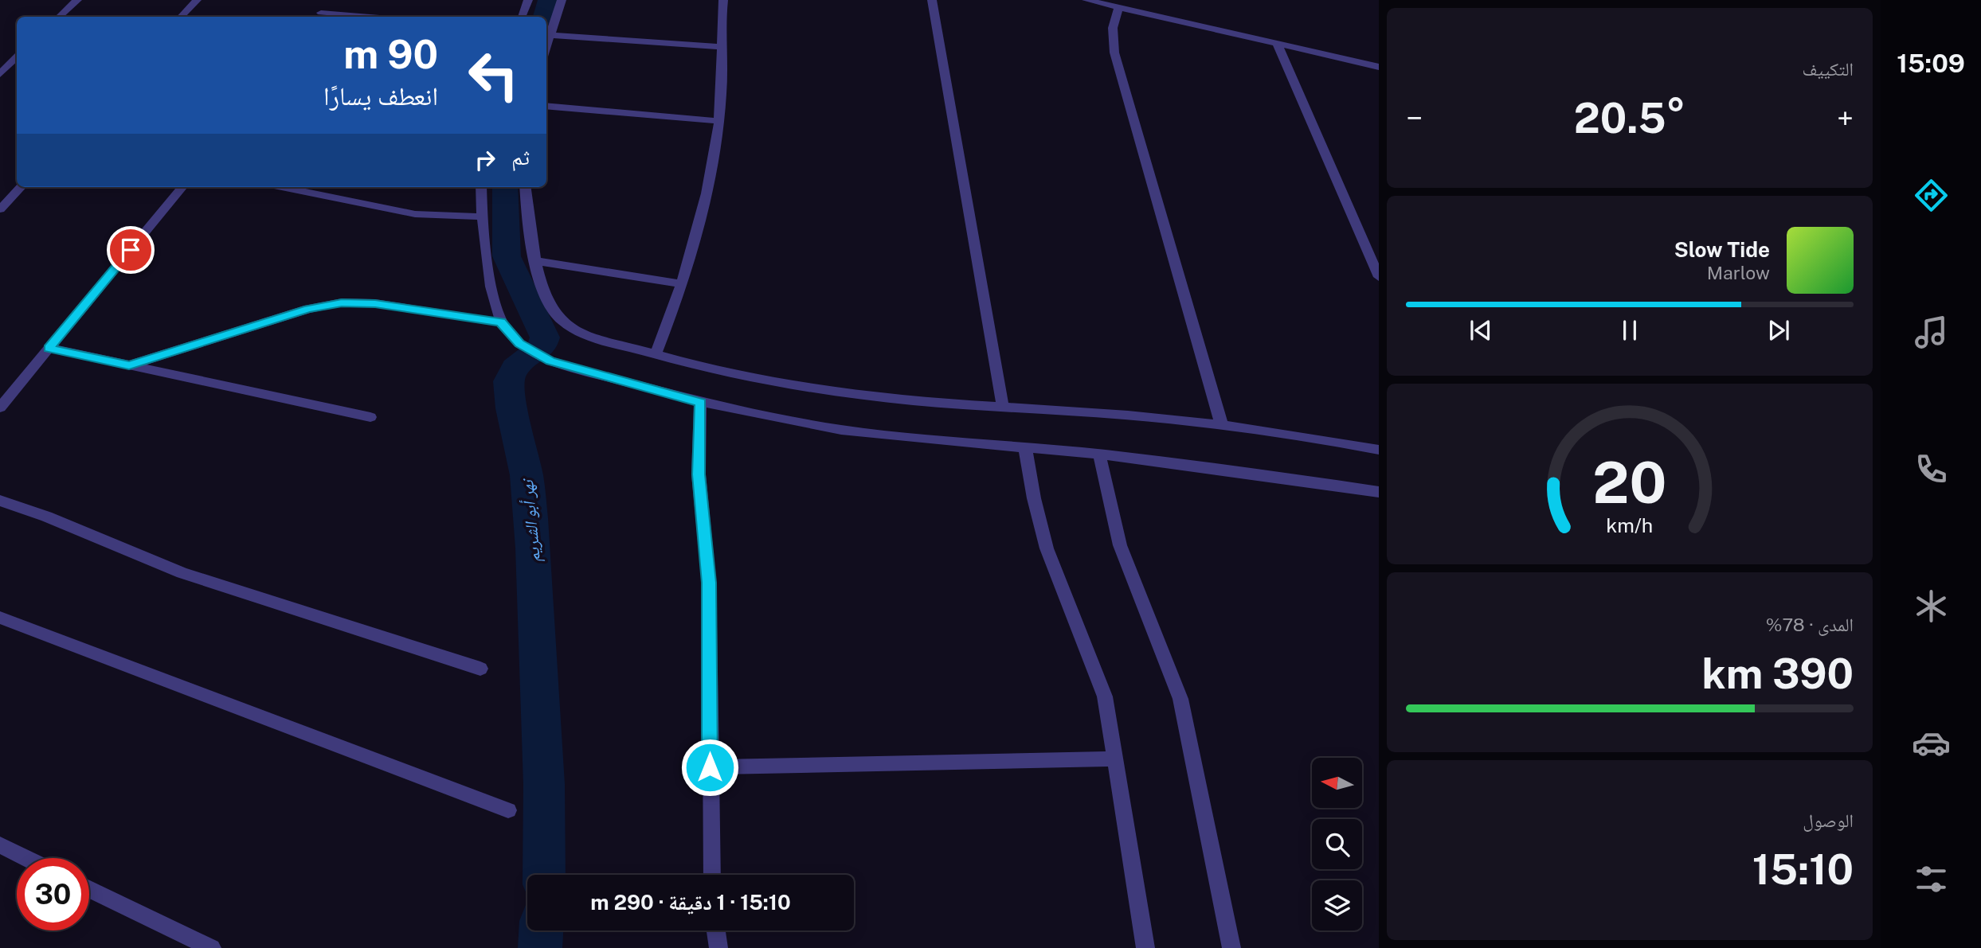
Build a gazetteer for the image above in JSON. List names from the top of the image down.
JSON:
{
  "water": ["نهر أبو الشريم"],
  "north": "left",
  "page": {
    "tabs": "15:09",
    "tile": [
      "التكييف",
      ["المدى · 78%", "390 km"],
      ["الوصول", "15:10"]
    ],
    "turn": ["90 m", "انعطف يسارًا"],
    "heat": ["−", "20.5°", "+"],
    "then": "ثم",
    "song": ["Slow Tide", "Marlow"],
    "limit": "30",
    "trip": "15:10 · 1 دقيقة · 290 m",
    "gauge": ["20", "km/h"]
  }
}
